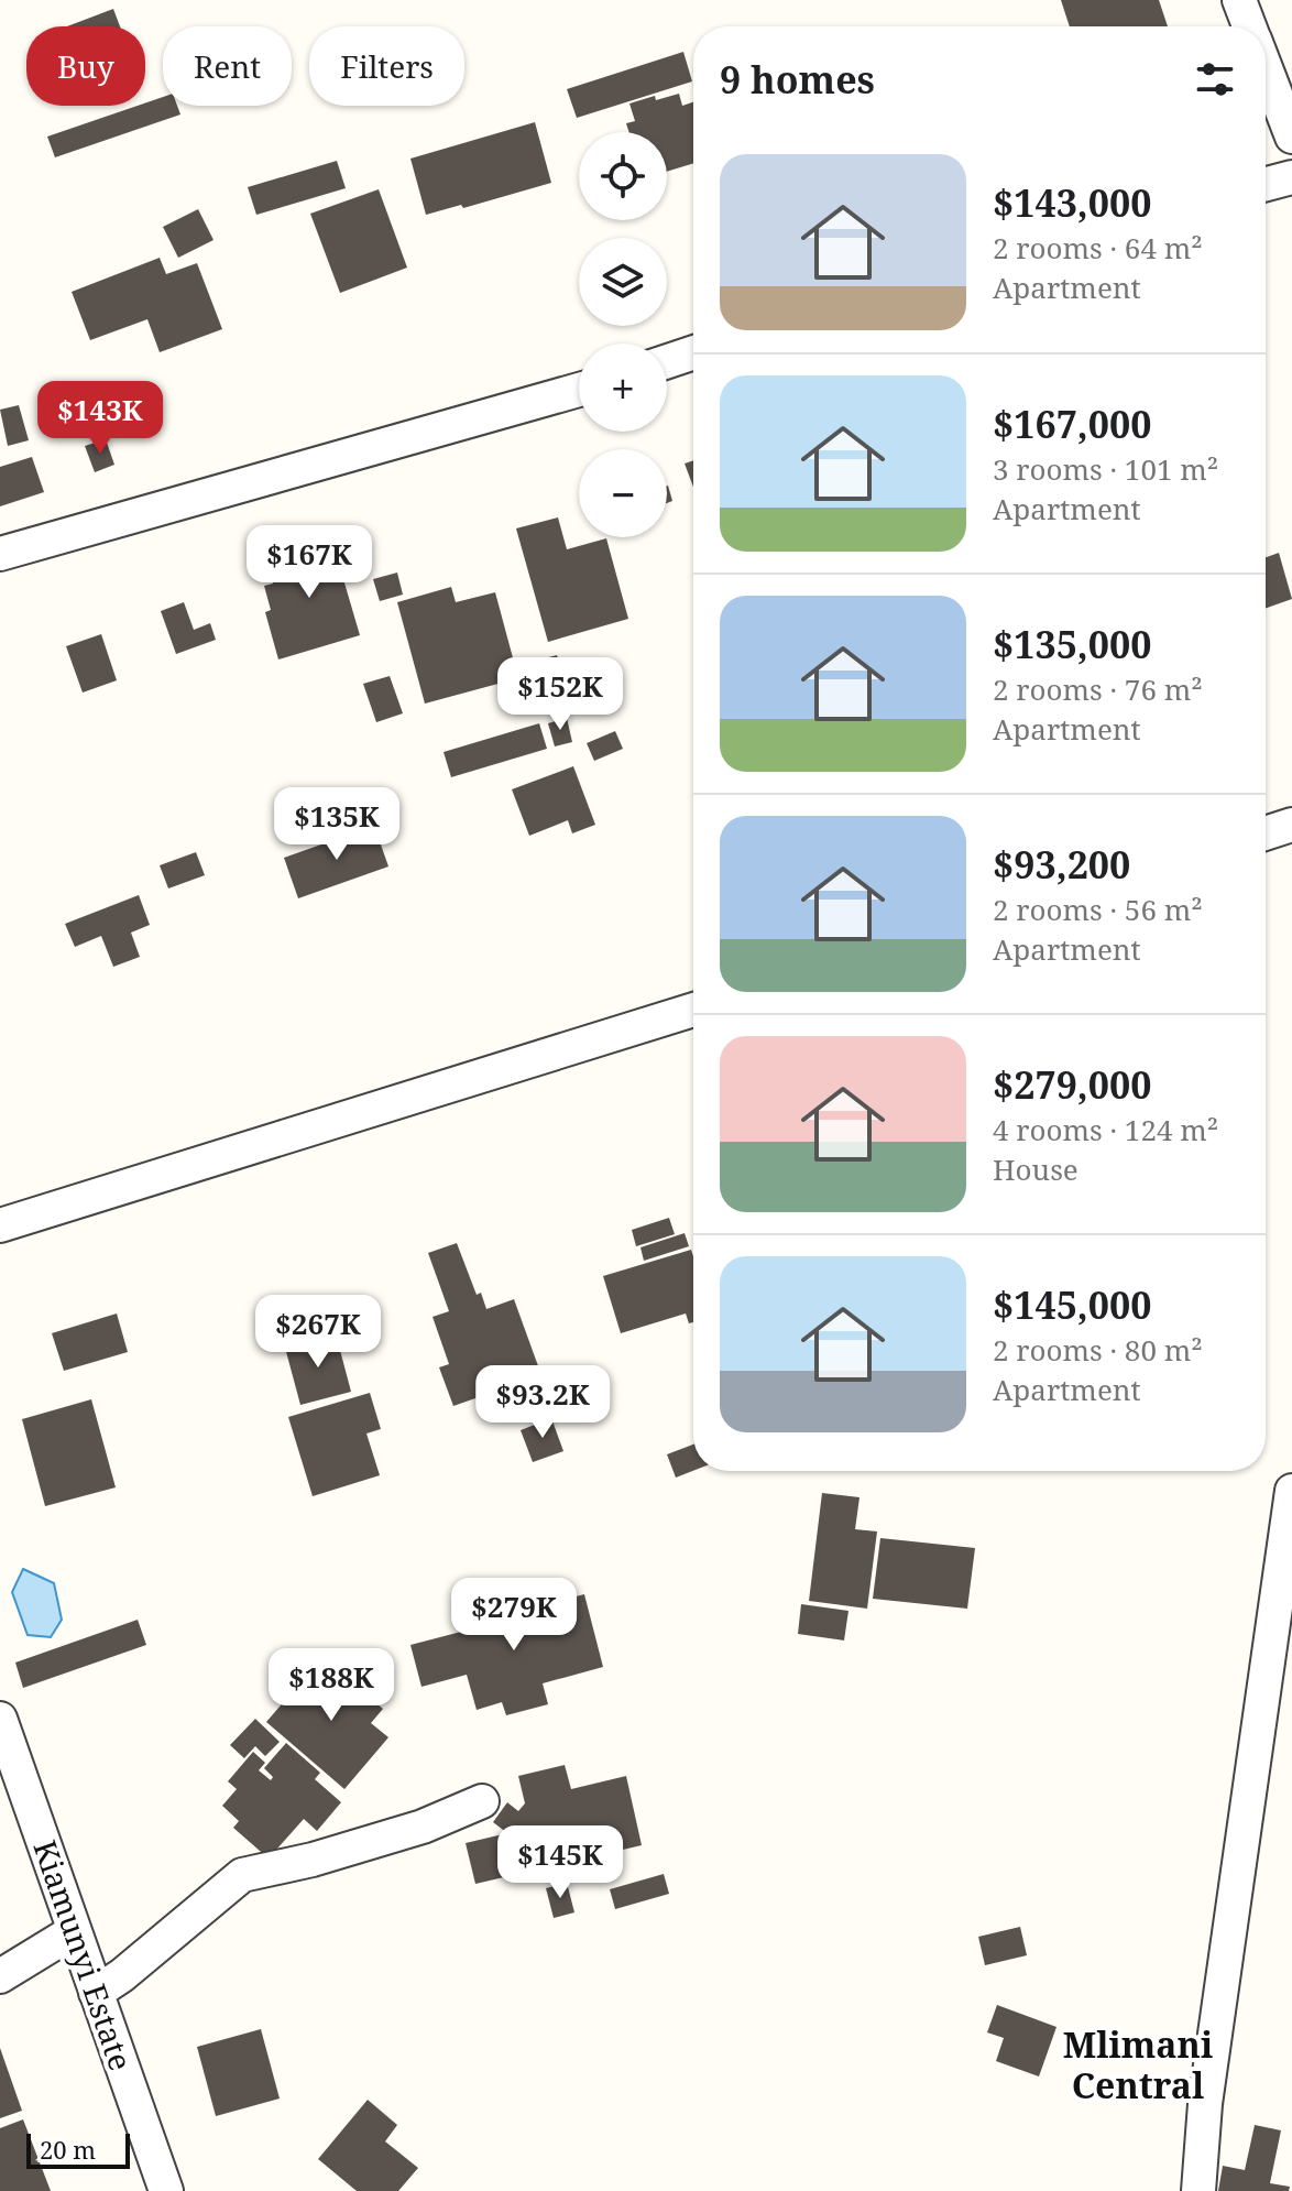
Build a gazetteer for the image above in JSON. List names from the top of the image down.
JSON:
{
  "streets": {
    "street": ["Kiamunyi Estate"]
  },
  "districts": ["Mlimani Central"],
  "scale_bar": "20 m",
  "page": {
    "chip": ["Buy", "Rent", "Filters"],
    "heading": "9 homes",
    "map_buttons": ["+", "−"],
    "list": [
      {
        "name": "$143,000",
        "note": "2 rooms · 64 m² · Apartment"
      },
      {
        "name": "$167,000",
        "note": "3 rooms · 101 m² · Apartment"
      },
      {
        "name": "$135,000",
        "note": "2 rooms · 76 m² · Apartment"
      },
      {
        "name": "$93,200",
        "note": "2 rooms · 56 m² · Apartment"
      },
      {
        "name": "$279,000",
        "note": "4 rooms · 124 m² · House"
      },
      {
        "name": "$145,000",
        "note": "2 rooms · 80 m² · Apartment"
      }
    ],
    "price": [
      "$143K",
      "$167K",
      "$152K",
      "$135K",
      "$267K",
      "$93.2K",
      "$279K",
      "$188K",
      "$145K"
    ],
    "scale": "20 m"
  }
}
